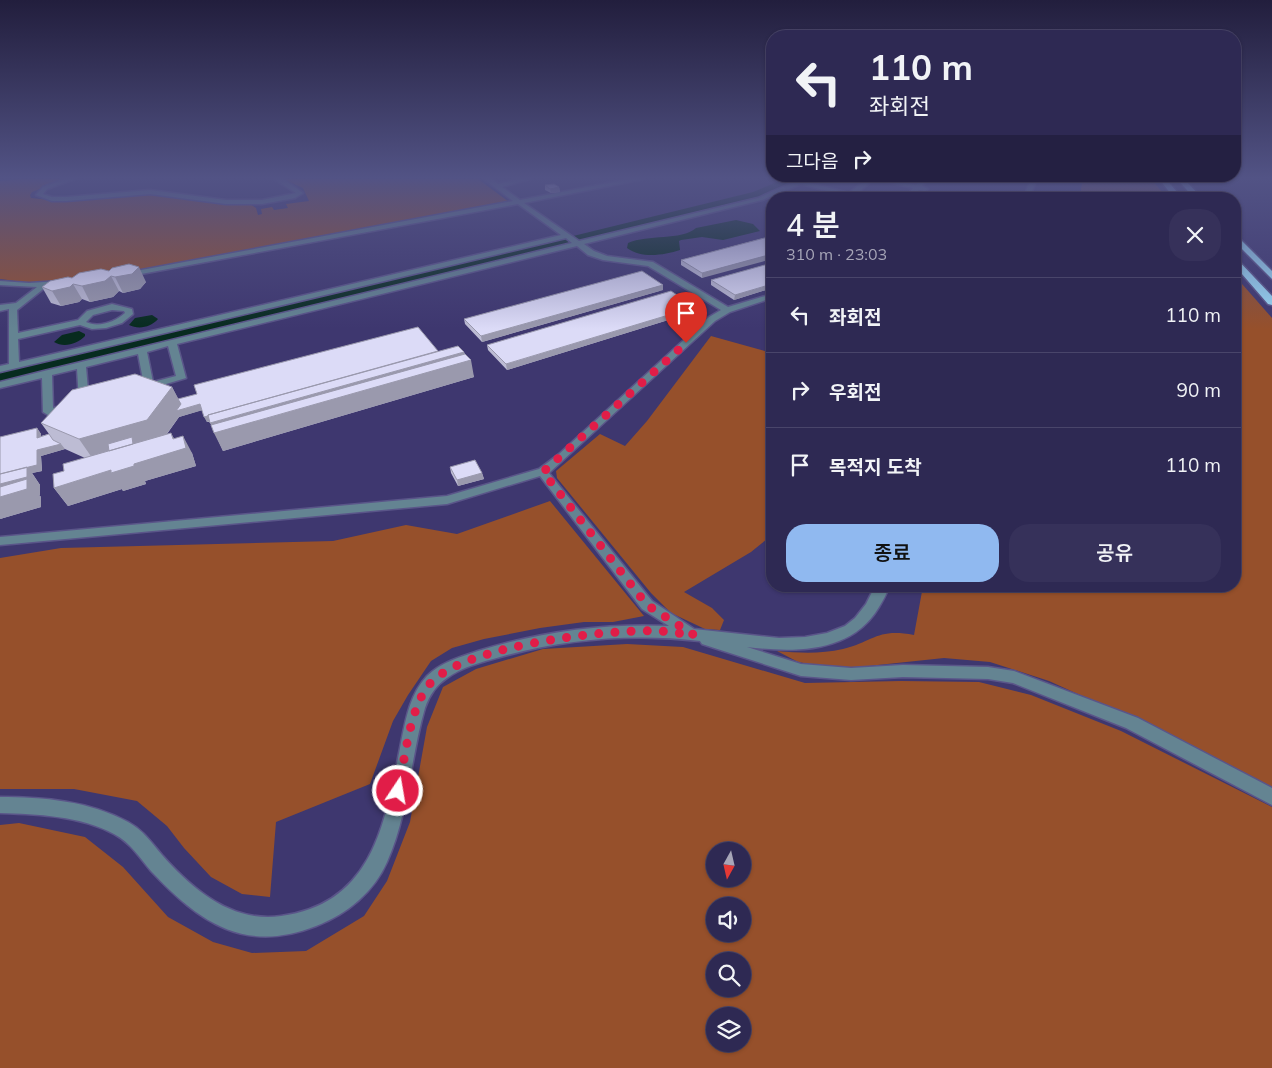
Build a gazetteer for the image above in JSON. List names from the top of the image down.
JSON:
{
  "north": "bottom",
  "page": {
    "turn": ["110 m", "좌회전"],
    "then": "그다음",
    "heading": ["4 분", "310 m · 23:03"],
    "list": [
      {
        "name": "좌회전",
        "value": "110 m"
      },
      {
        "name": "우회전",
        "value": "90 m"
      },
      {
        "name": "목적지 도착",
        "value": "110 m"
      }
    ],
    "buttons": ["종료", "공유"]
  }
}
